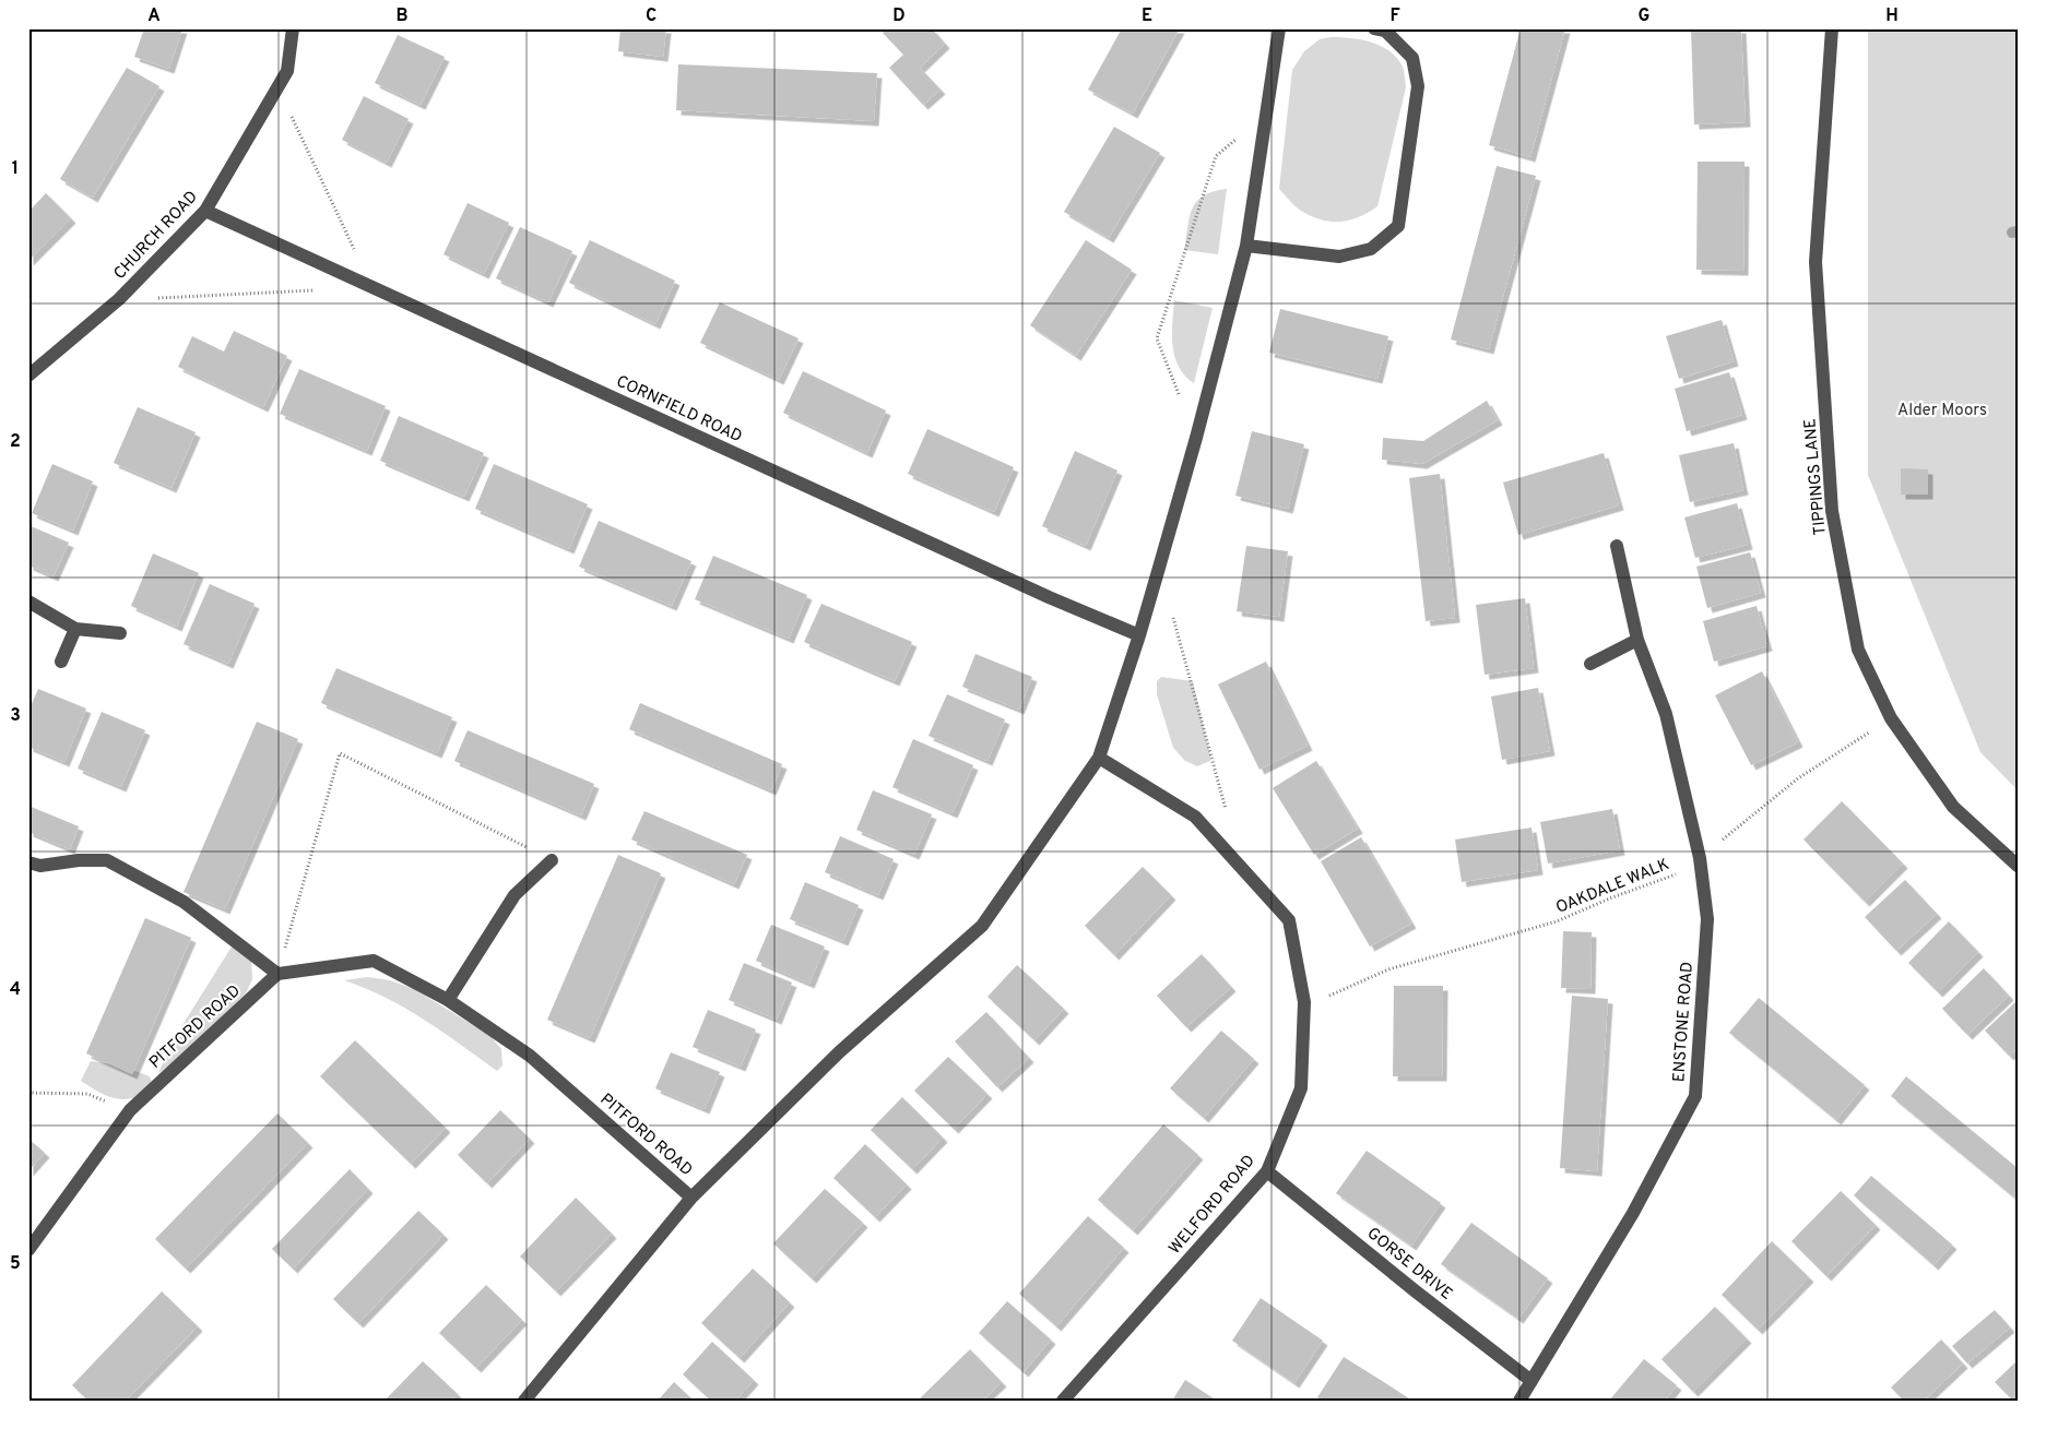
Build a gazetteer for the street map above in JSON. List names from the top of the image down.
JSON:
{
  "streets": {
    "street": [
      "CHURCH ROAD",
      "CORNFIELD ROAD",
      "TIPPINGS LANE",
      "ENSTONE ROAD",
      "PITFORD ROAD",
      "WELFORD ROAD",
      "GORSE DRIVE"
    ],
    "path": ["OAKDALE WALK"]
  },
  "crossings": [
    ["CHURCH ROAD", "CORNFIELD ROAD"],
    ["TIPPINGS LANE", "OAKDALE WALK"],
    ["OAKDALE WALK", "ENSTONE ROAD"],
    ["OAKDALE WALK", "WELFORD ROAD"],
    ["ENSTONE ROAD", "GORSE DRIVE"],
    ["WELFORD ROAD", "GORSE DRIVE"]
  ],
  "parks": ["Alder Moors"],
  "grid": {
    "columns": [
      "A",
      "B",
      "C",
      "D",
      "E",
      "F",
      "G",
      "H"
    ],
    "rows": [
      "1",
      "2",
      "3",
      "4",
      "5"
    ]
  }
}
